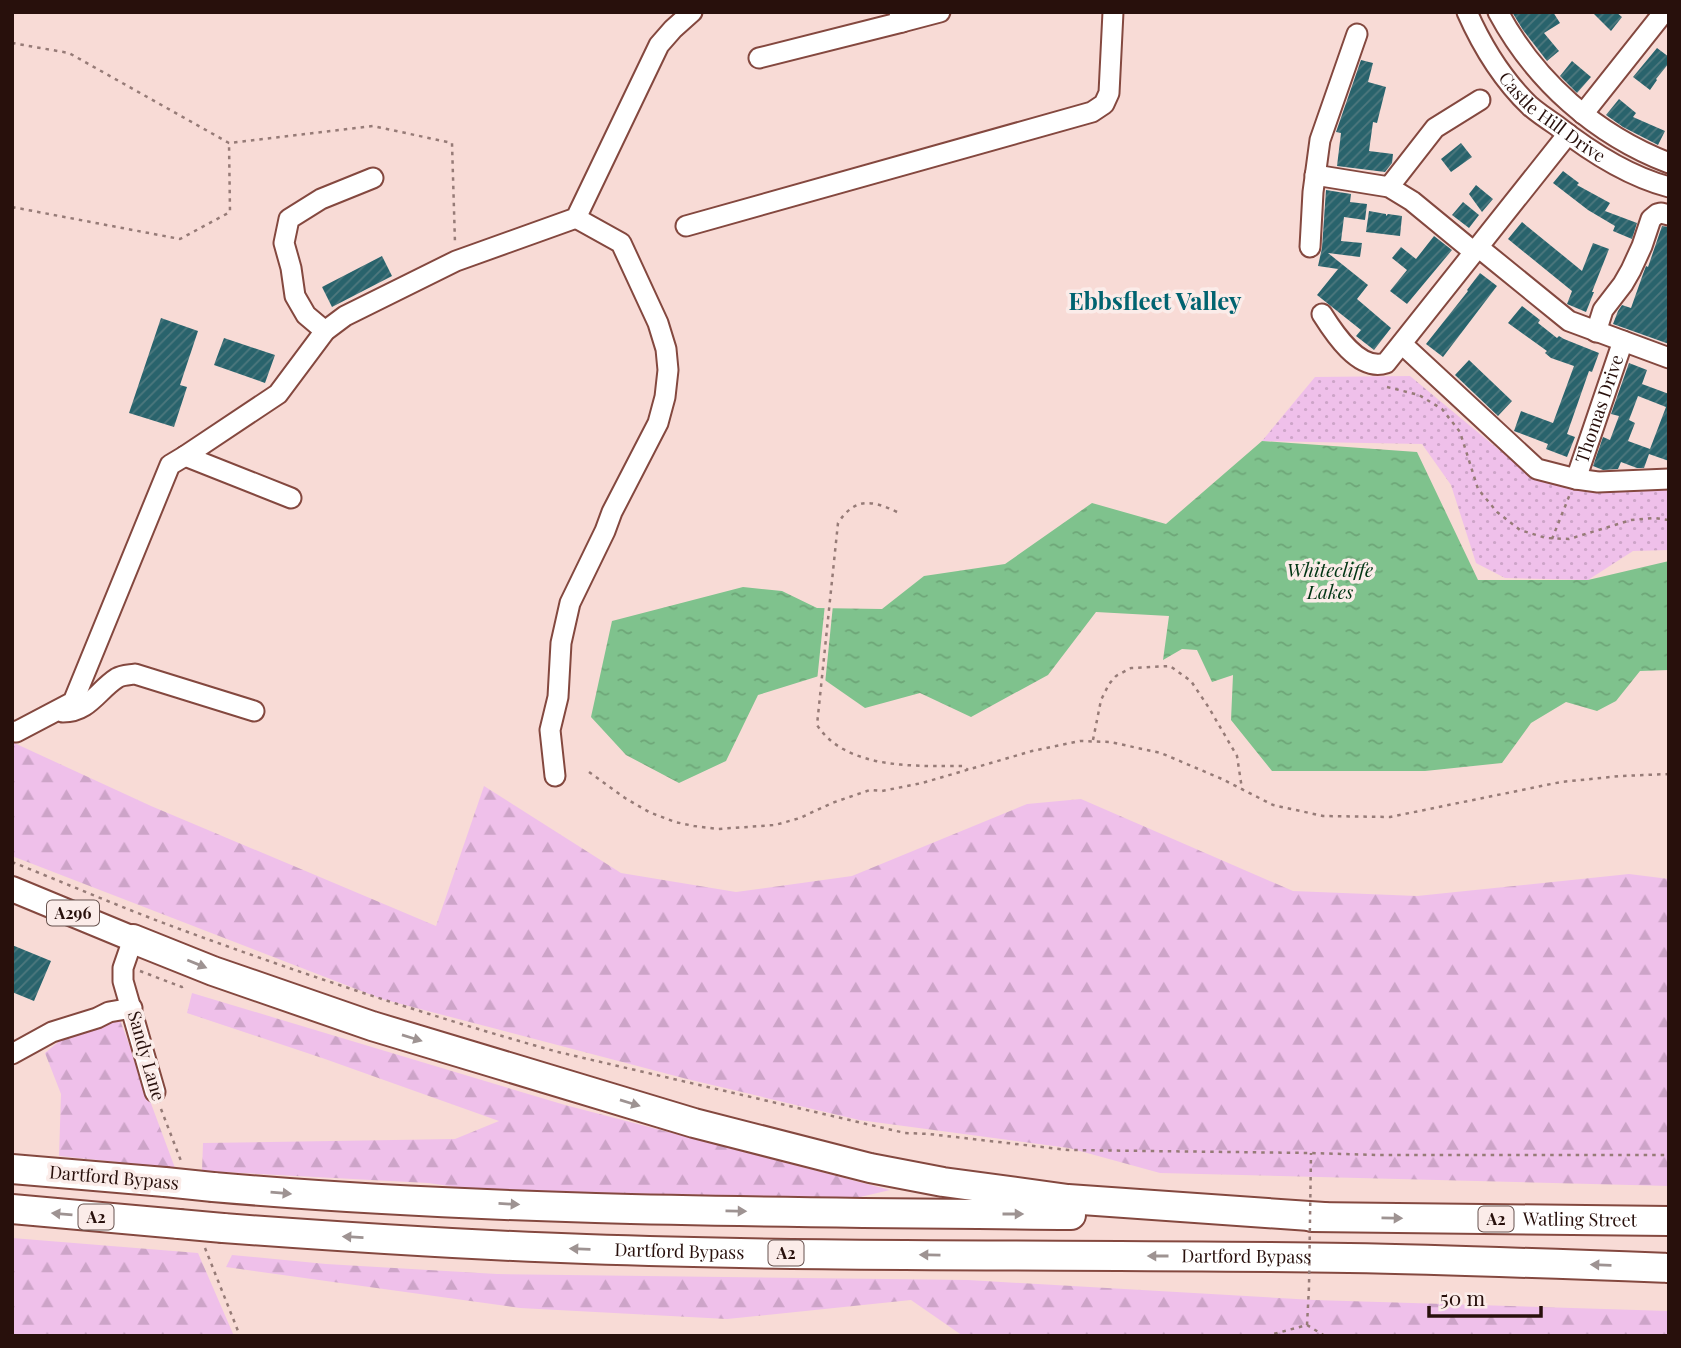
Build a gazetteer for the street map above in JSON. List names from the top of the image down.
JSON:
{
  "streets": {
    "highway": ["Dartford Bypass", "A2", "Watling Street"],
    "main road": ["A296"],
    "street": ["Castle Hill Drive", "Thomas Drive", "Sandy Lane"]
  },
  "crossings": [
    ["A296", "Sandy Lane"],
    ["A296", "A2"],
    ["Sandy Lane", "Dartford Bypass"],
    ["Sandy Lane", "A2"],
    ["Dartford Bypass", "A2"],
    ["Dartford Bypass", "Watling Street"],
    ["A2", "Watling Street"]
  ],
  "one_way": ["Watling Street"],
  "districts": ["Ebbsfleet Valley"],
  "water": ["Whitecliffe Lakes"],
  "scale_bar": "50 m"
}
